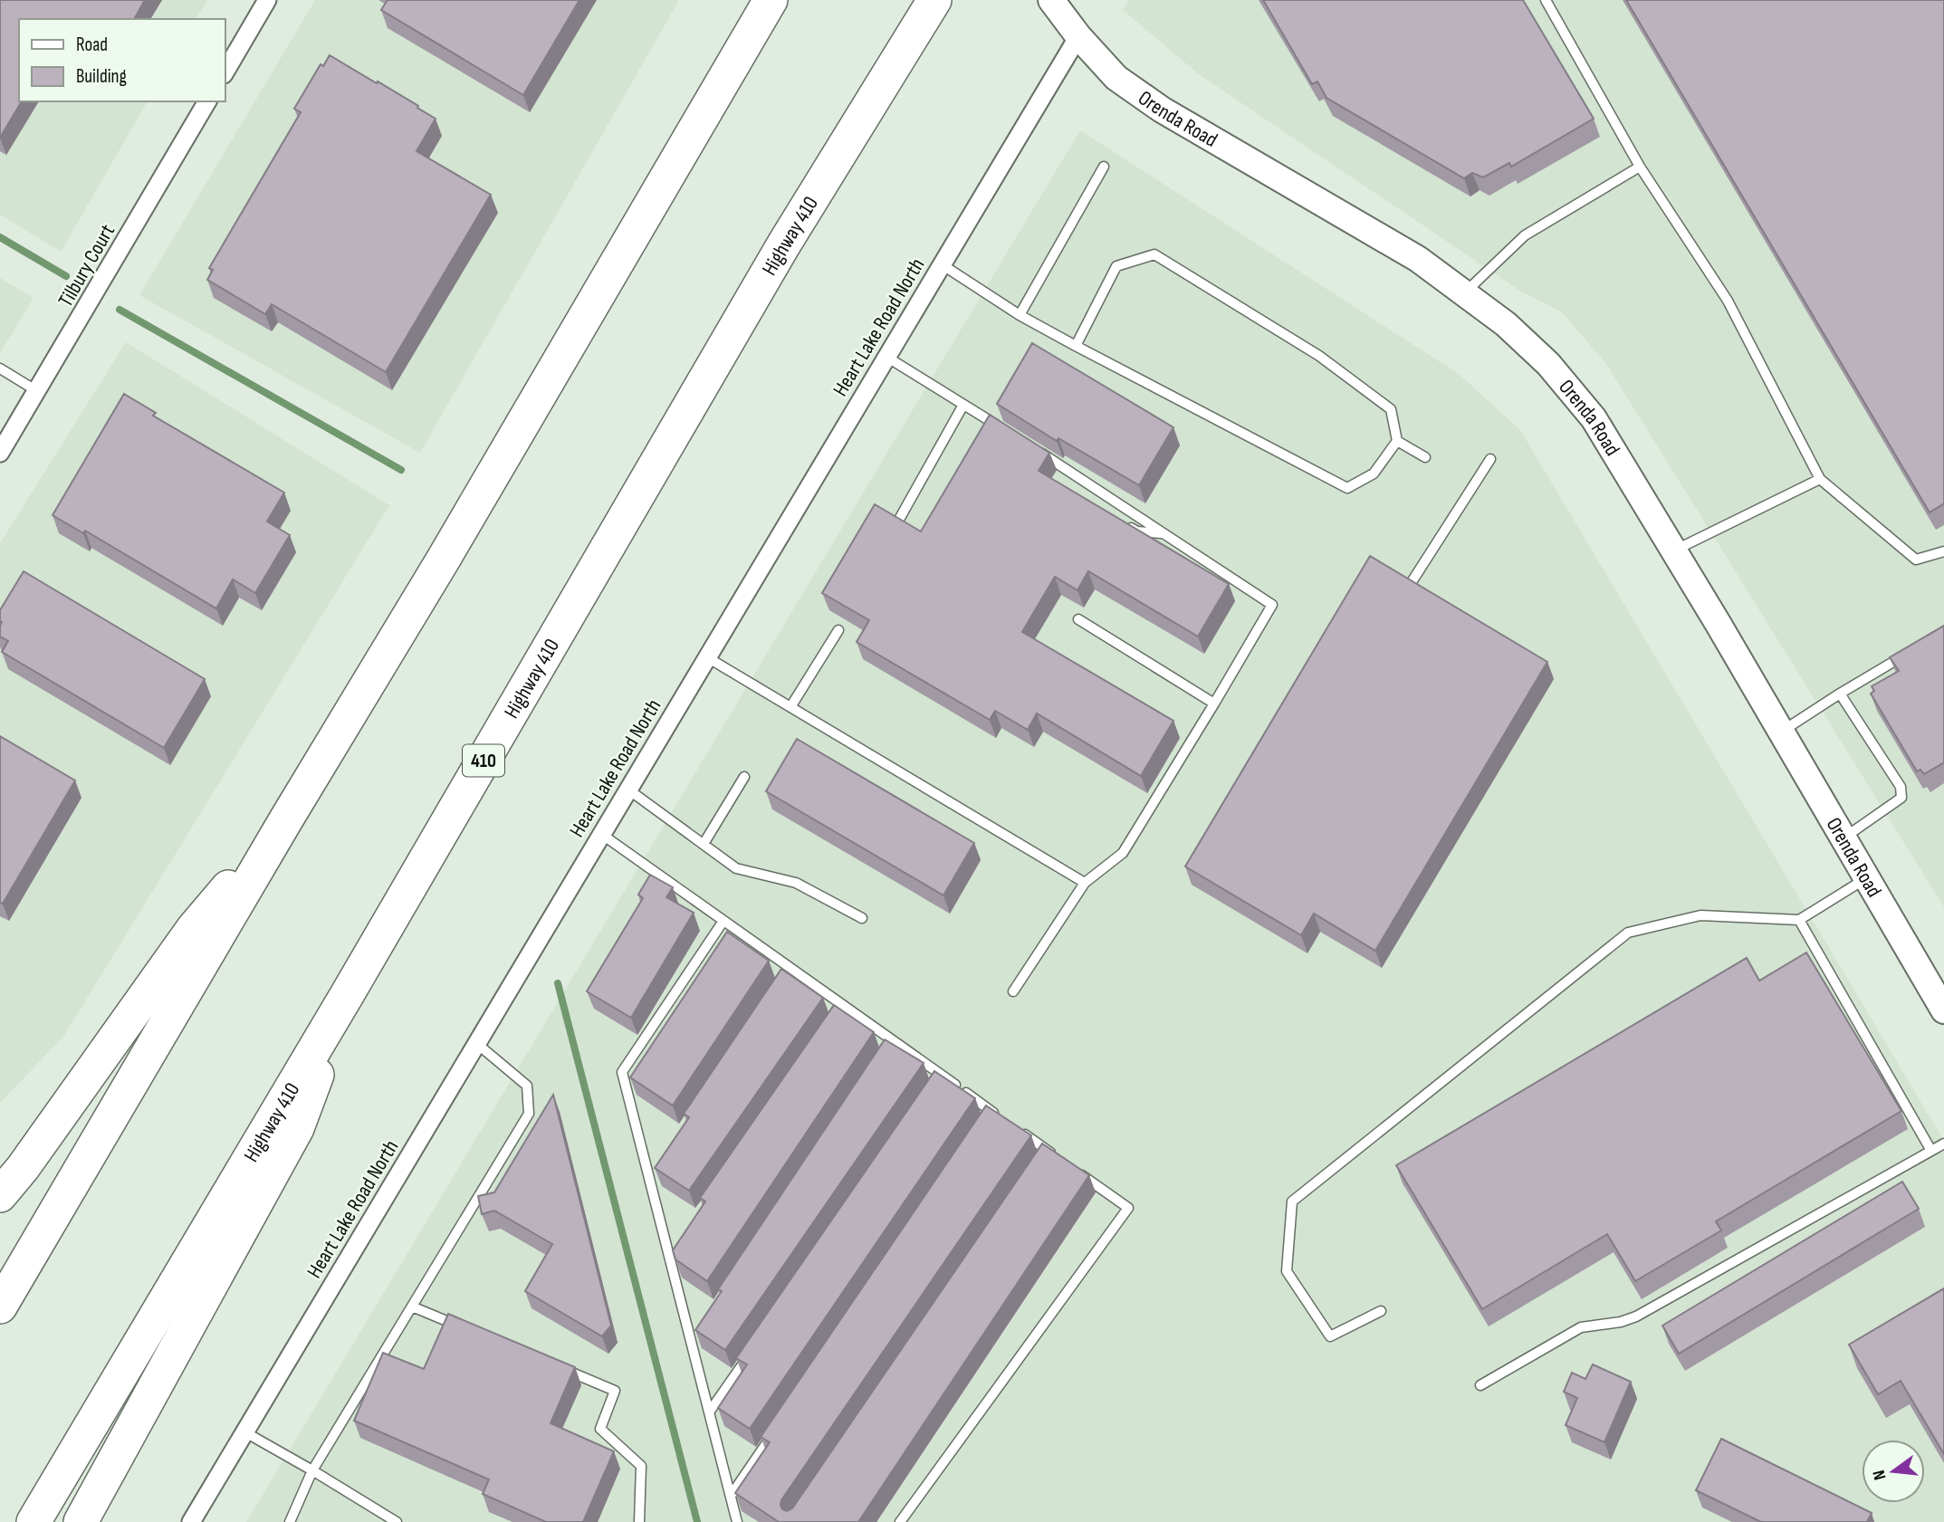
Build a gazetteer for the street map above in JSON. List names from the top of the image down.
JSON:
{
  "streets": {
    "highway": ["Highway 410", "410"],
    "street": ["Orenda Road", "Tilbury Court", "Heart Lake Road North"]
  },
  "crossings": [
    ["Orenda Road", "Heart Lake Road North"]
  ],
  "legend": ["Road", "Building"],
  "north": "left"
}
